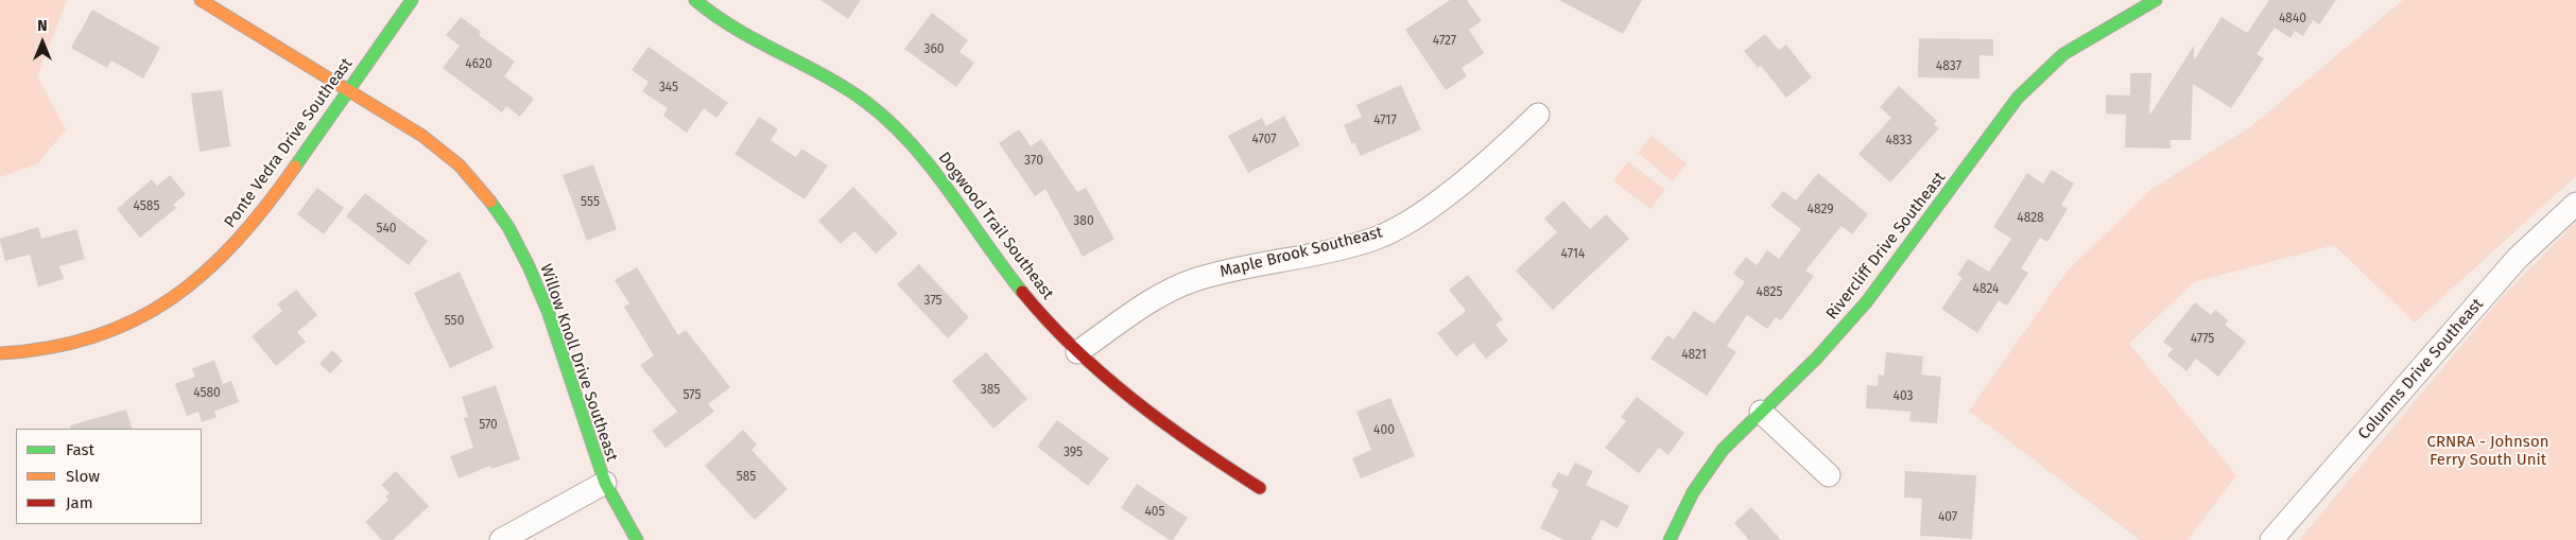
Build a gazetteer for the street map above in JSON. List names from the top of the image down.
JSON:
{
  "streets": {
    "street": [
      "Ponte Vedra Drive Southeast",
      "Dogwood Trail Southeast",
      "Rivercliff Drive Southeast",
      "Maple Brook Southeast",
      "Willow Knoll Drive Southeast",
      "Columns Drive Southeast"
    ]
  },
  "crossings": [
    ["Ponte Vedra Drive Southeast", "Willow Knoll Drive Southeast"],
    ["Dogwood Trail Southeast", "Maple Brook Southeast"]
  ],
  "parks": ["CRNRA - Johnson Ferry South Unit"],
  "house_numbers": [
    "4840",
    "4727",
    "360",
    "4620",
    "4837",
    "345",
    "4717",
    "4707",
    "4833",
    "370",
    "555",
    "4585",
    "4829",
    "4828",
    "380",
    "540",
    "4714",
    "4824",
    "4825",
    "375",
    "550",
    "4775",
    "4821",
    "385",
    "4580",
    "575",
    "403",
    "570",
    "400",
    "395",
    "585",
    "405",
    "407"
  ],
  "legend": ["Fast", "Slow", "Jam"],
  "north": "top"
}
